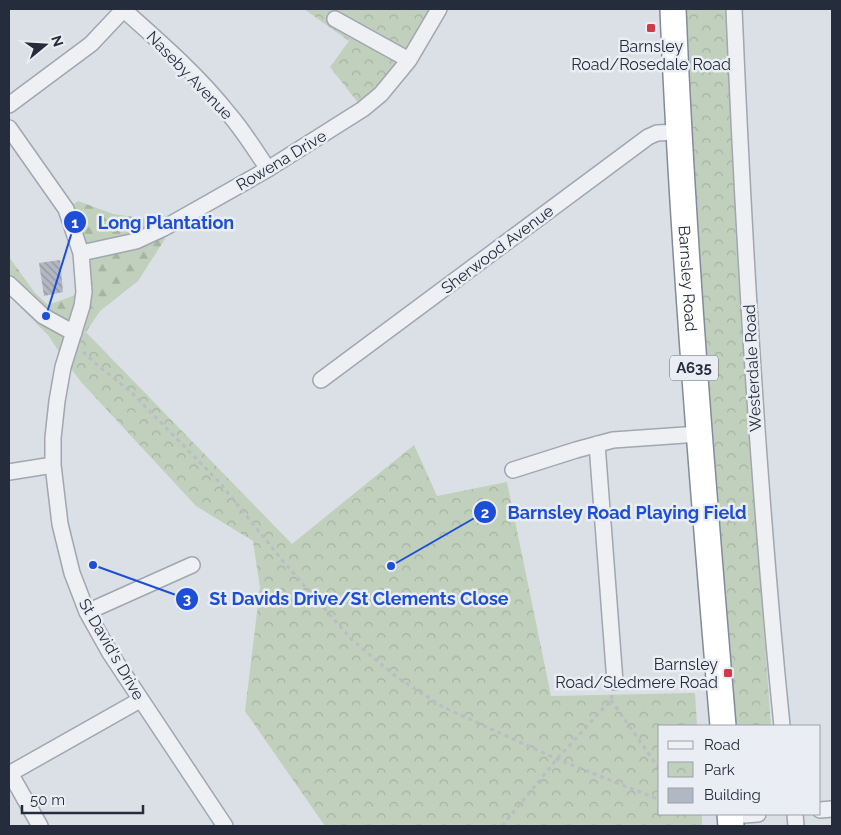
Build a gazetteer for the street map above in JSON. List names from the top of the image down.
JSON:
{
  "streets": {
    "highway": ["Barnsley Road", "A635"],
    "street": [
      "Naseby Avenue",
      "Rowena Drive",
      "Sherwood Avenue",
      "Westerdale Road",
      "St David's Drive"
    ]
  },
  "crossings": [
    ["Naseby Avenue", "Rowena Drive"],
    ["Rowena Drive", "St David's Drive"],
    ["Sherwood Avenue", "Barnsley Road"]
  ],
  "places": {
    "transit": ["Barnsley Road/Rosedale Road", "Barnsley Road/Sledmere Road"],
    "other": ["Long Plantation", "St Davids Drive/St Clements Close", "Barnsley Road Playing Field"]
  },
  "legend": ["Road", "Park", "Building"],
  "scale_bar": "50 m",
  "north": "right"
}
